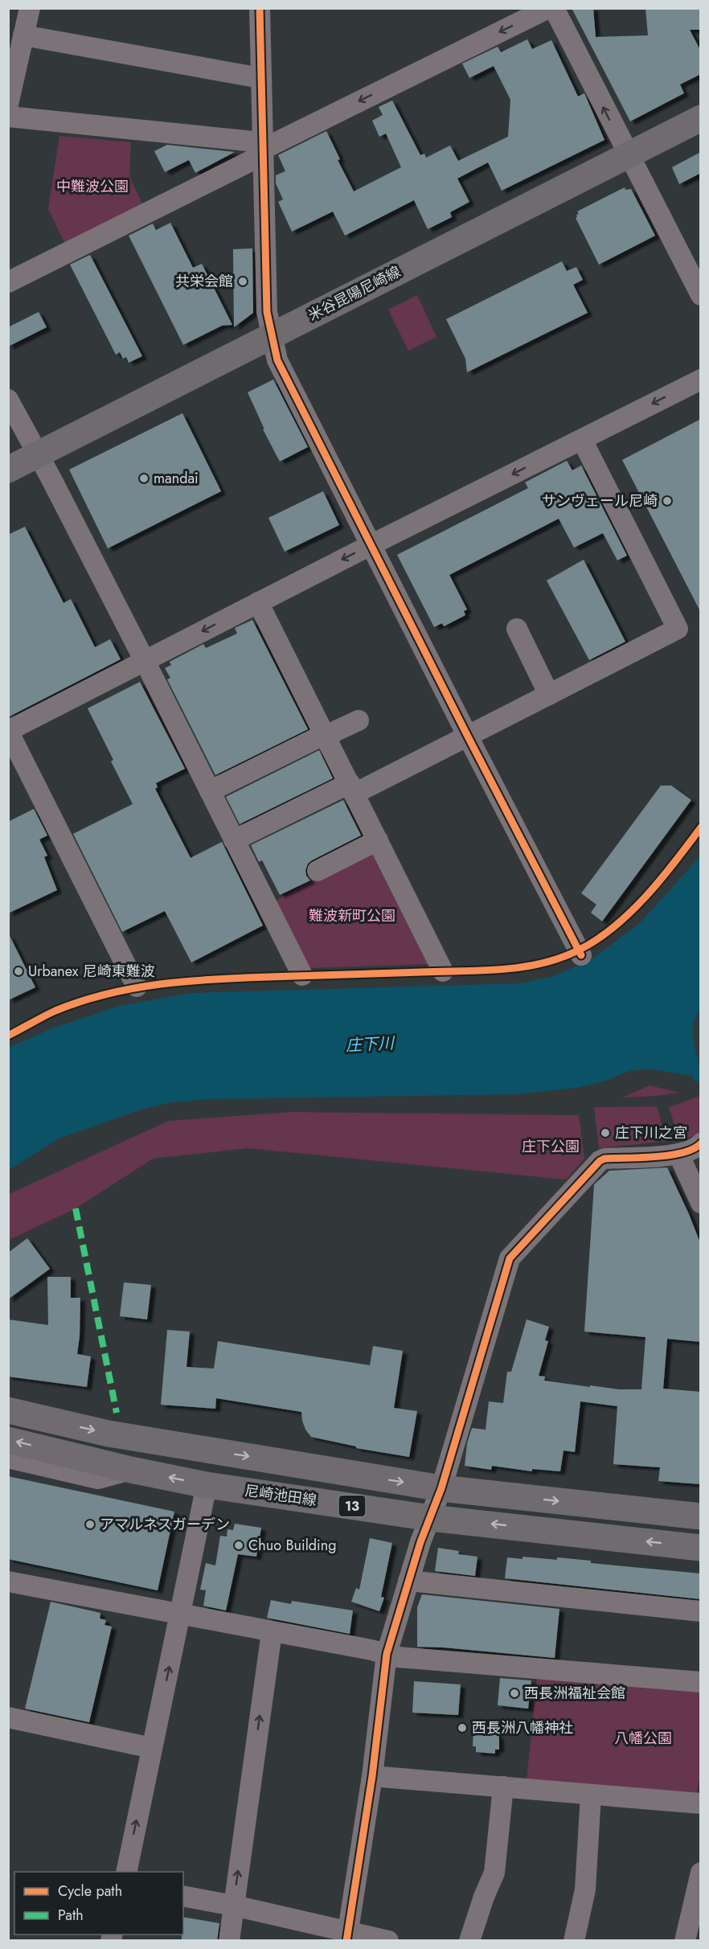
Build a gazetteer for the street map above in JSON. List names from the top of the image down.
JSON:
{
  "streets": {
    "main road": ["米谷昆陽尼崎線", "尼崎池田線", "13"]
  },
  "water": ["庄下川"],
  "parks": [
    "中難波公園",
    "難波新町公園",
    "庄下公園",
    "八幡公園"
  ],
  "places": [
    "共栄会館",
    "mandai",
    "サンヴェール尼崎",
    "Urbanex 尼崎東難波",
    "庄下川之宮",
    "アマルネスガーデン",
    "Chuo Building",
    "西長洲福祉会館",
    "西長洲八幡神社"
  ],
  "legend": ["Cycle path", "Path"]
}
